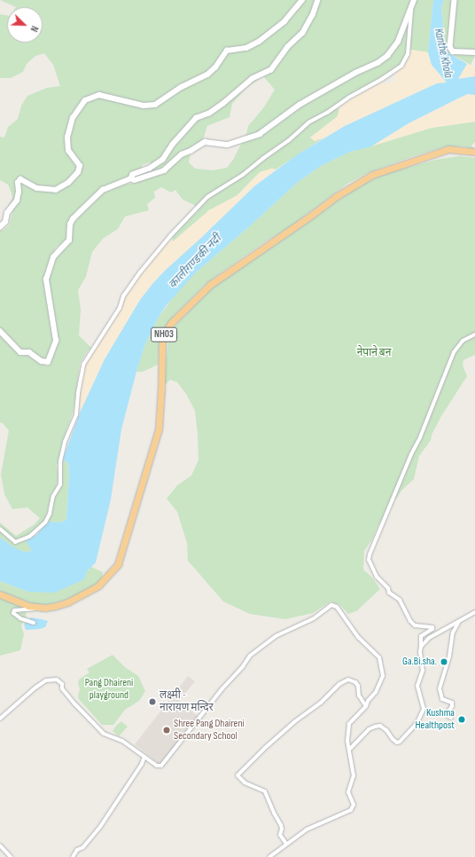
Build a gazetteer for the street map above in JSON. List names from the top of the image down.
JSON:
{
  "streets": {
    "highway": ["NH03"]
  },
  "water": ["Kanthe Khola", "कालीगण्डकी नदी"],
  "parks": ["नेपाने बन", "Pang Dhaireni playground"],
  "places": [
    "Ga.Bi.sha.",
    "लक्ष्मी - नारायण मन्दिर",
    "Kushma Healthpost",
    "Shree Pang Dhaireni Secondary School"
  ],
  "north": "bottom right"
}
